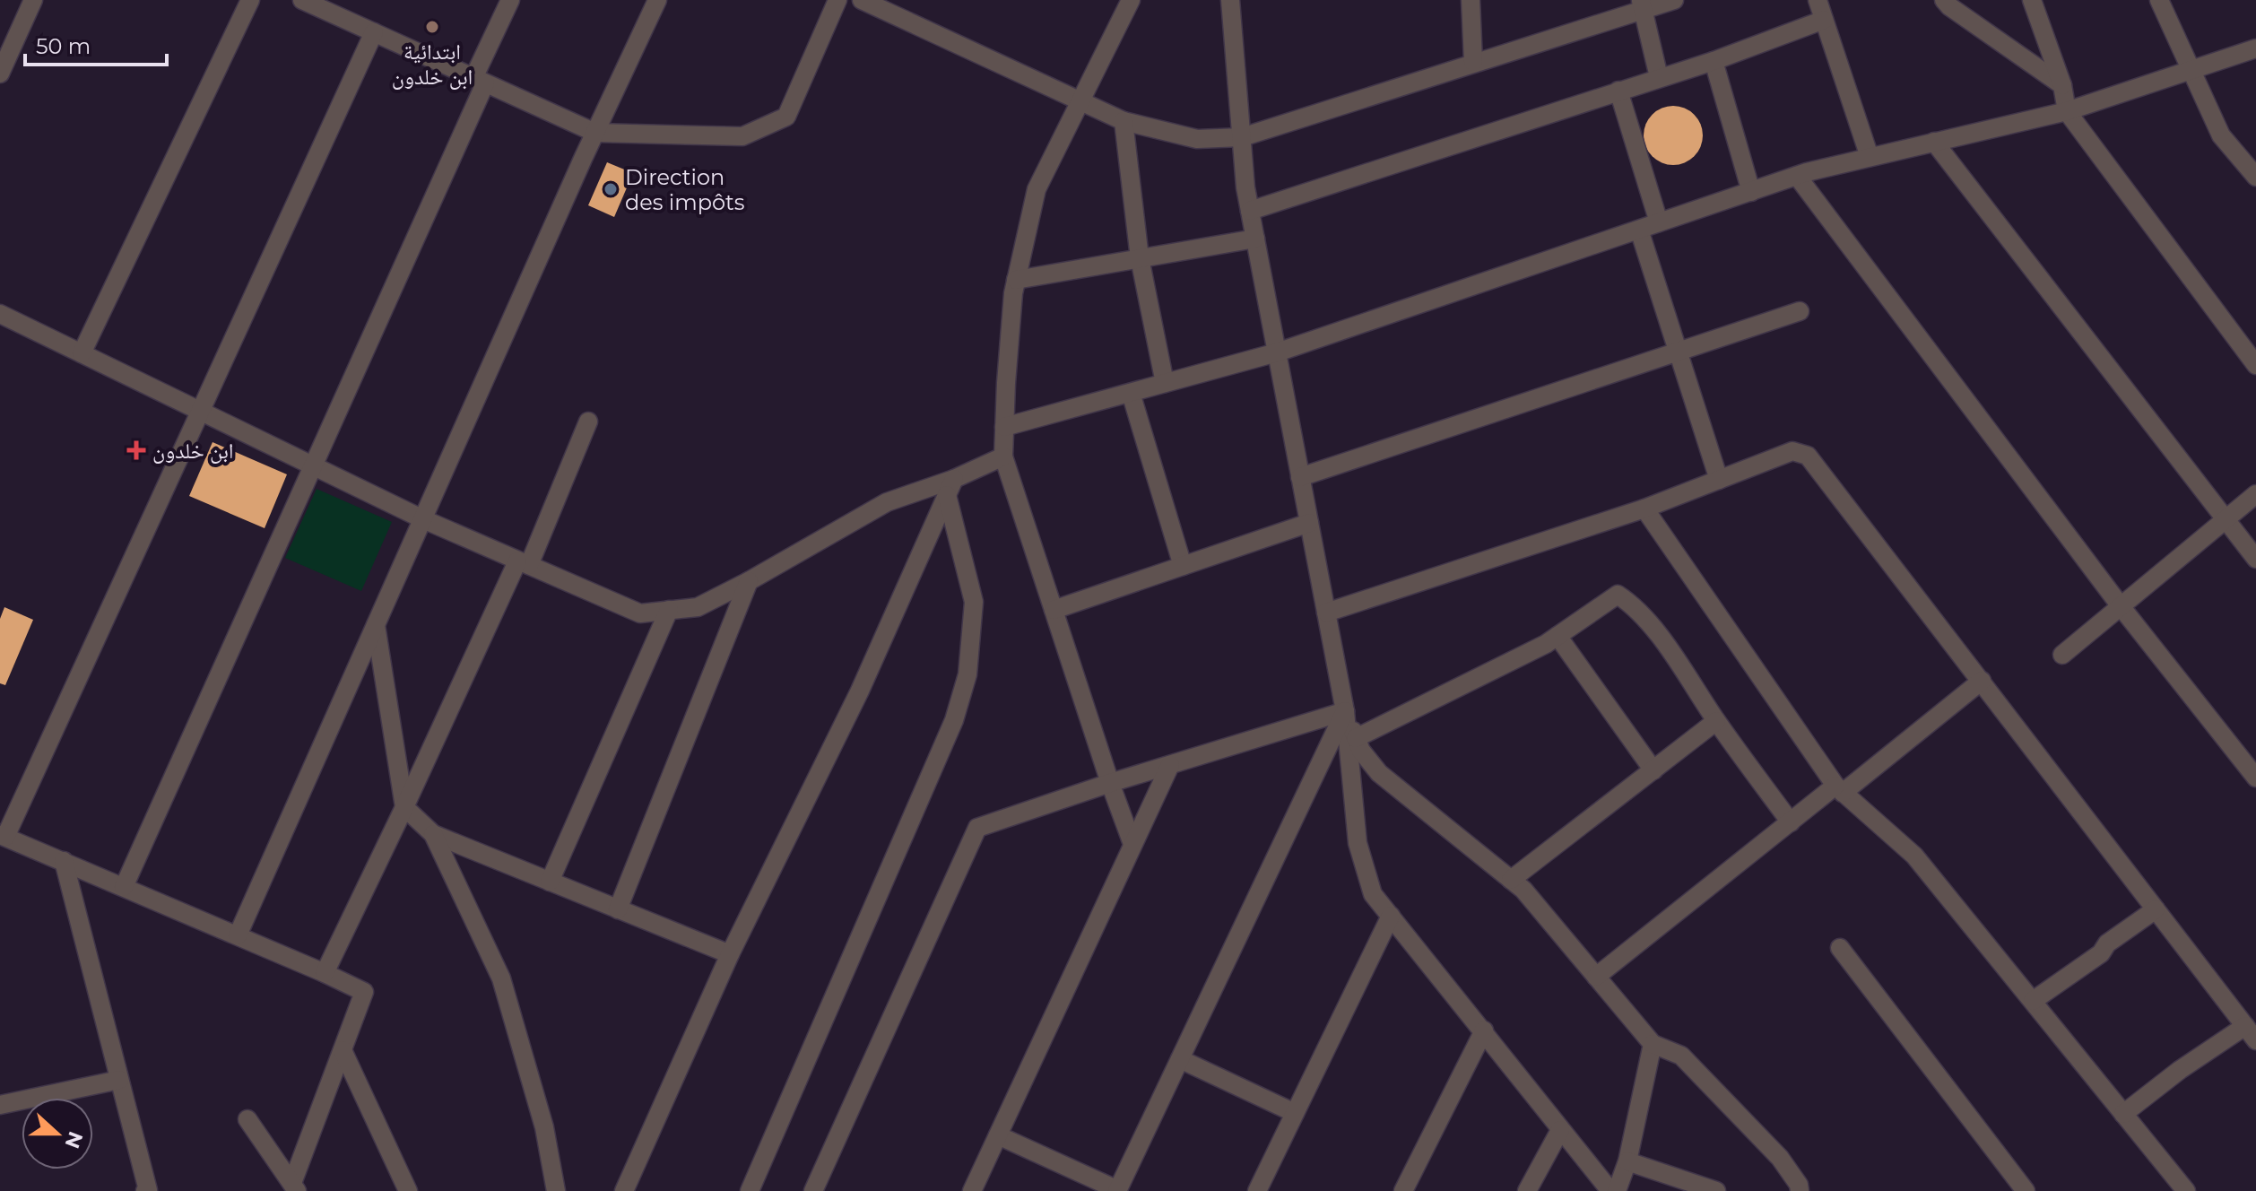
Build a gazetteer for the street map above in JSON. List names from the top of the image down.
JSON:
{
  "places": {
    "other": ["ابتدائية ابن خلدون", "Direction des impôts"],
    "health": ["ابن خلدون"]
  },
  "scale_bar": "50 m",
  "north": "right"
}
